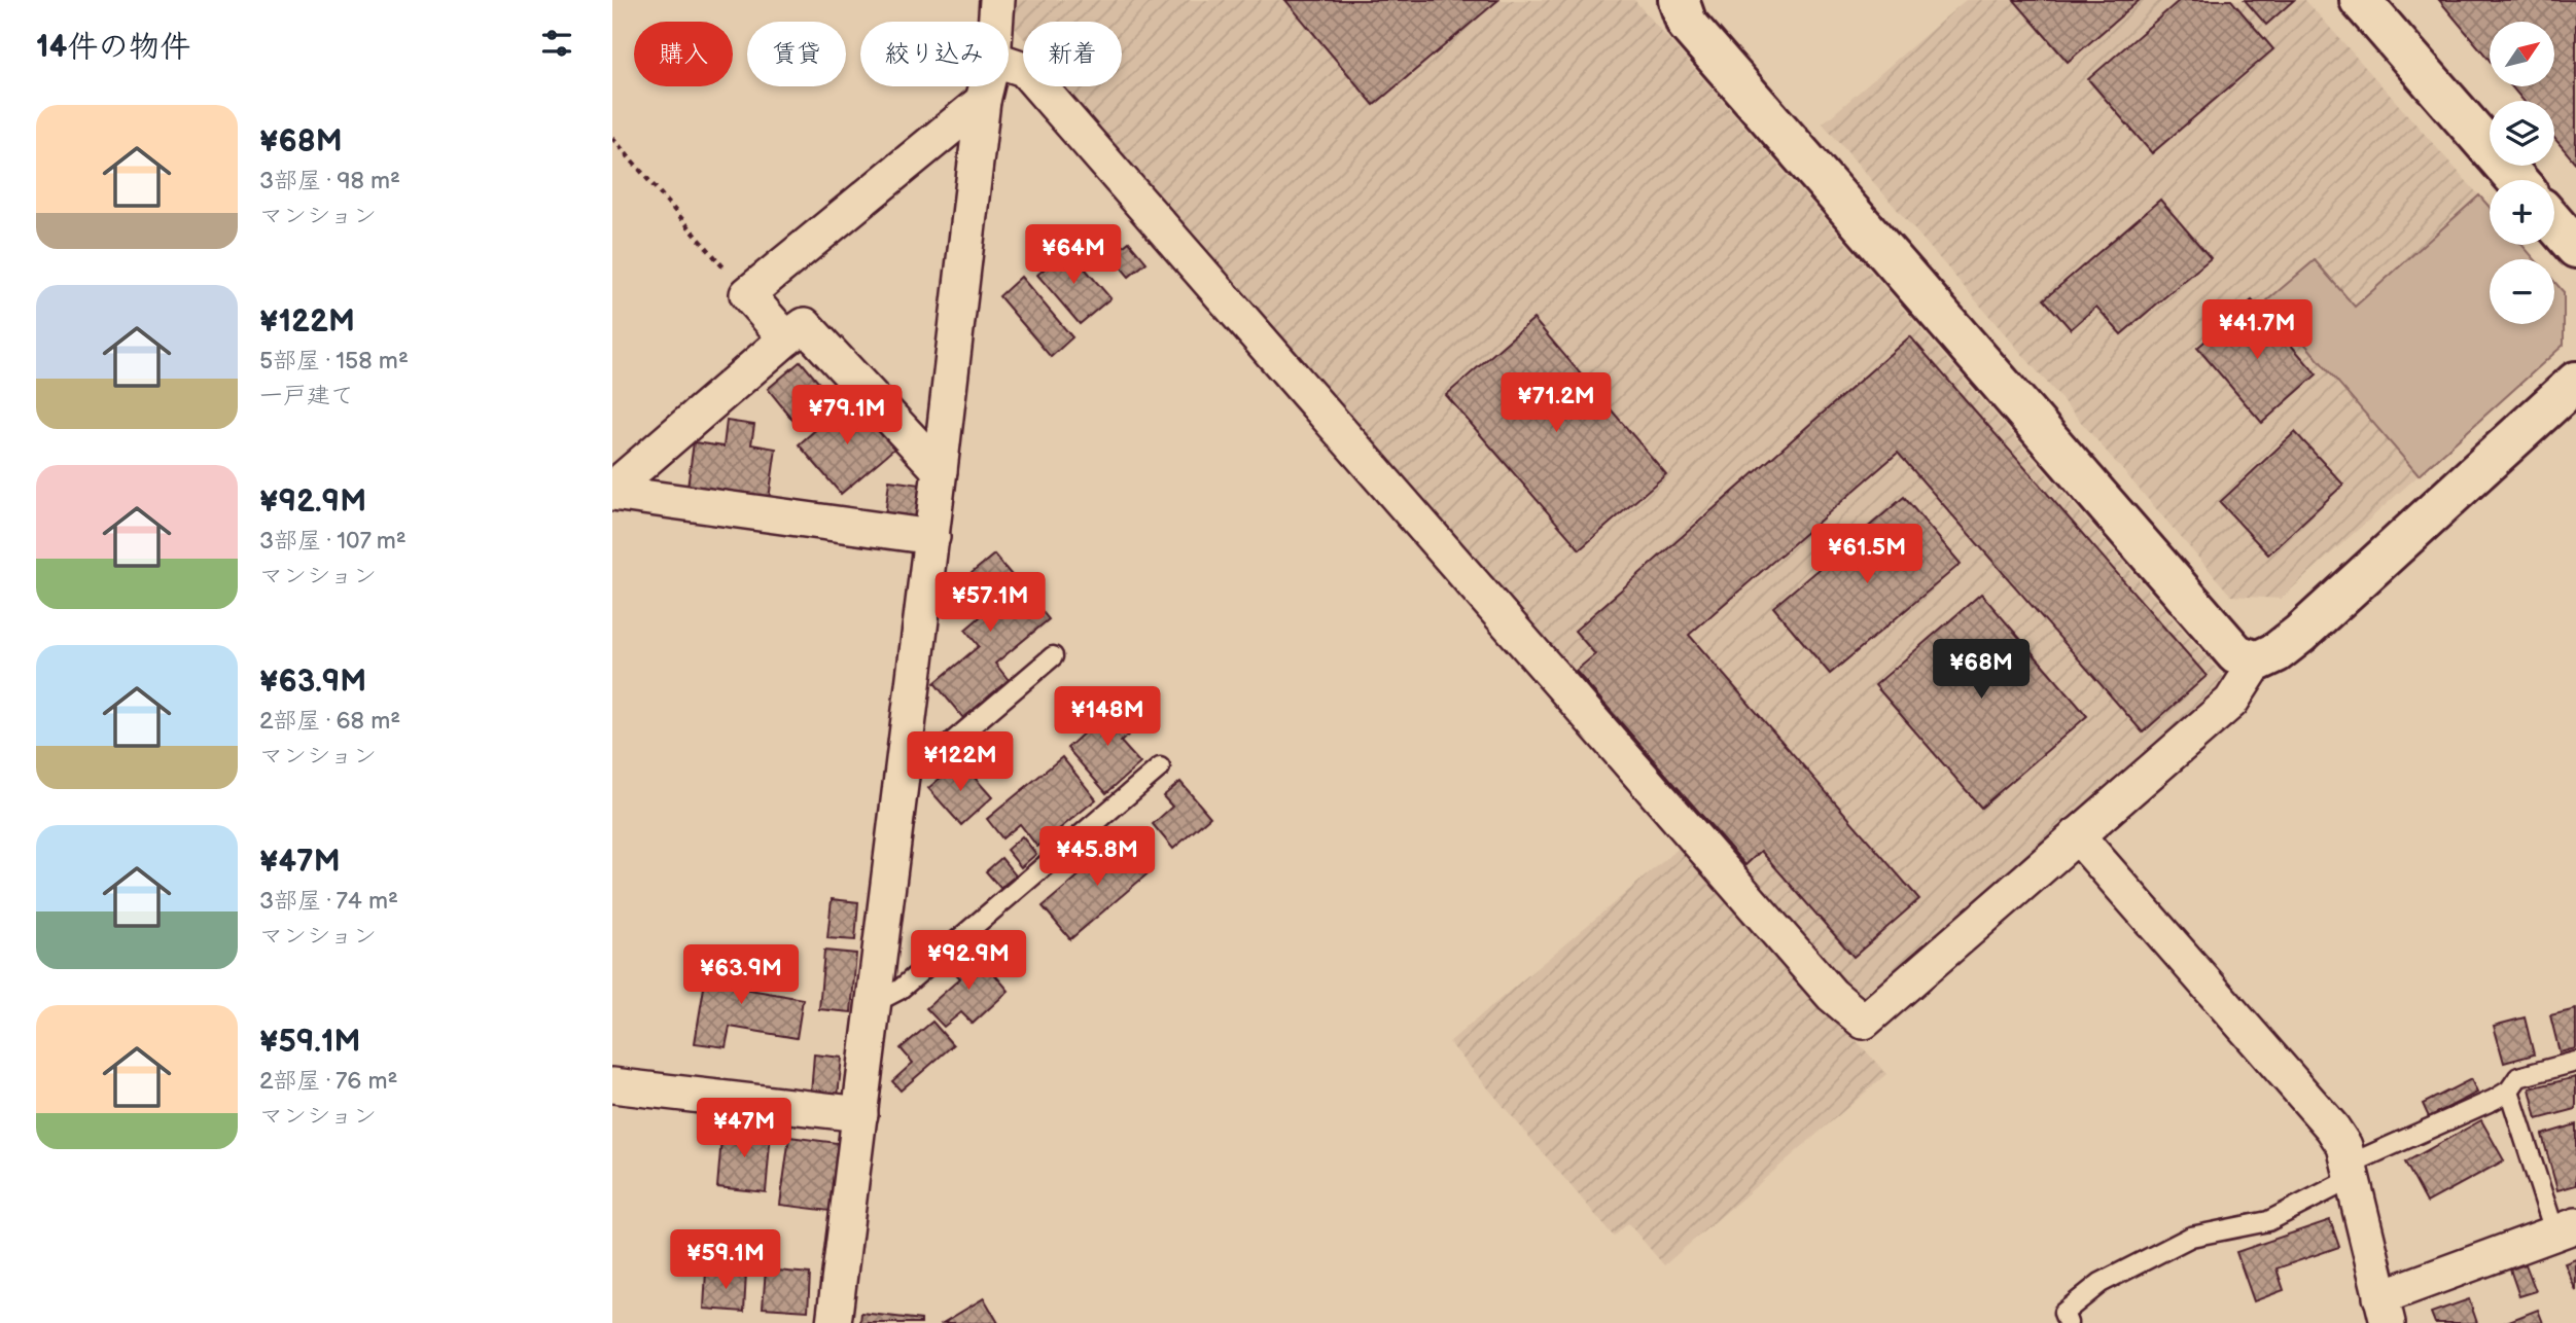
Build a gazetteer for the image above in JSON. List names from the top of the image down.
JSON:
{
  "north": "top right",
  "page": {
    "heading": "14件の物件",
    "map_buttons": ["+", "−"],
    "chip": [
      "購入",
      "賃貸",
      "絞り込み",
      "新着"
    ],
    "list": [
      {
        "name": "¥68M",
        "note": "3部屋 · 98 m² · マンション"
      },
      {
        "name": "¥122M",
        "note": "5部屋 · 158 m² · 一戸建て"
      },
      {
        "name": "¥92.9M",
        "note": "3部屋 · 107 m² · マンション"
      },
      {
        "name": "¥63.9M",
        "note": "2部屋 · 68 m² · マンション"
      },
      {
        "name": "¥47M",
        "note": "3部屋 · 74 m² · マンション"
      },
      {
        "name": "¥59.1M",
        "note": "2部屋 · 76 m² · マンション"
      }
    ],
    "price": [
      "¥64M",
      "¥41.7M",
      "¥71.2M",
      "¥79.1M",
      "¥61.5M",
      "¥57.1M",
      "¥68M",
      "¥148M",
      "¥122M",
      "¥45.8M",
      "¥92.9M",
      "¥63.9M",
      "¥47M",
      "¥59.1M"
    ]
  }
}
